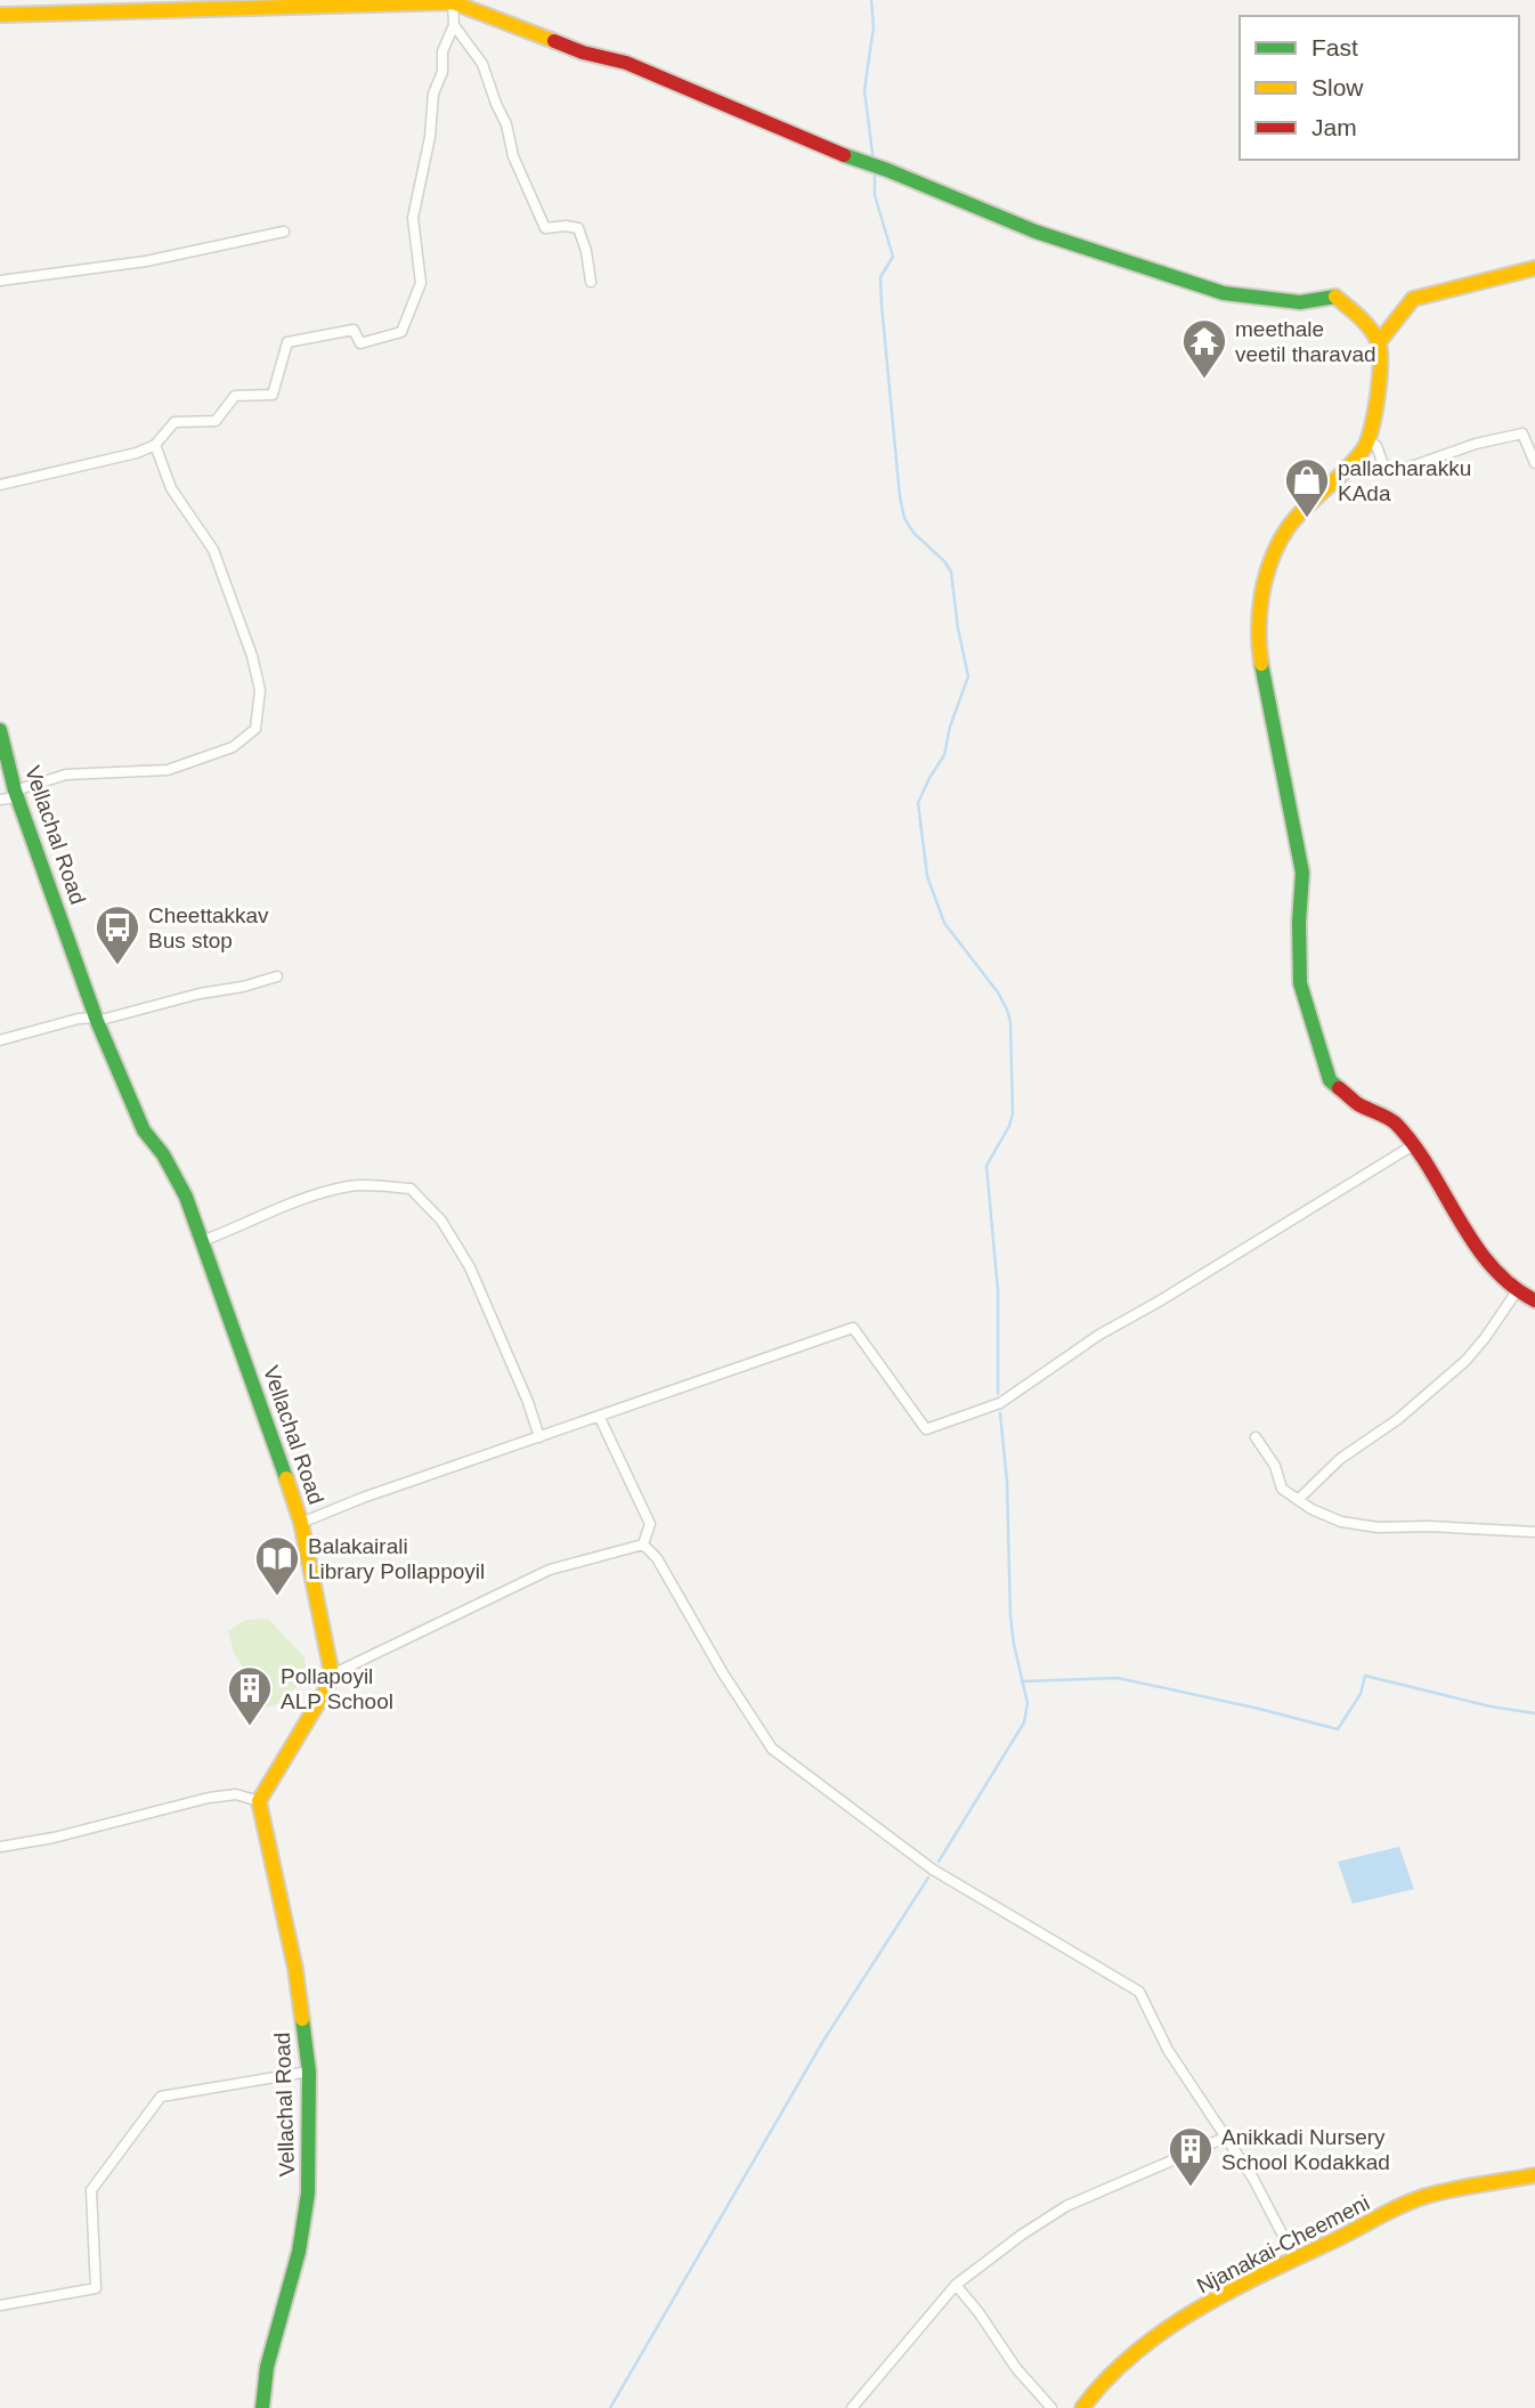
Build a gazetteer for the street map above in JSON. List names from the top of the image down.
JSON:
{
  "streets": {
    "street": ["Vellachal Road", "Njanakai-Cheemeni"]
  },
  "places": {
    "temple": ["meethale veetil tharavad"],
    "shop": ["pallacharakku KAda"],
    "bus stop": ["Cheettakkav Bus stop"],
    "library": ["Balakairali Library Pollappoyil"],
    "building": ["Pollapoyil ALP School", "Anikkadi Nursery School Kodakkad"]
  },
  "legend": ["Fast", "Slow", "Jam"]
}
